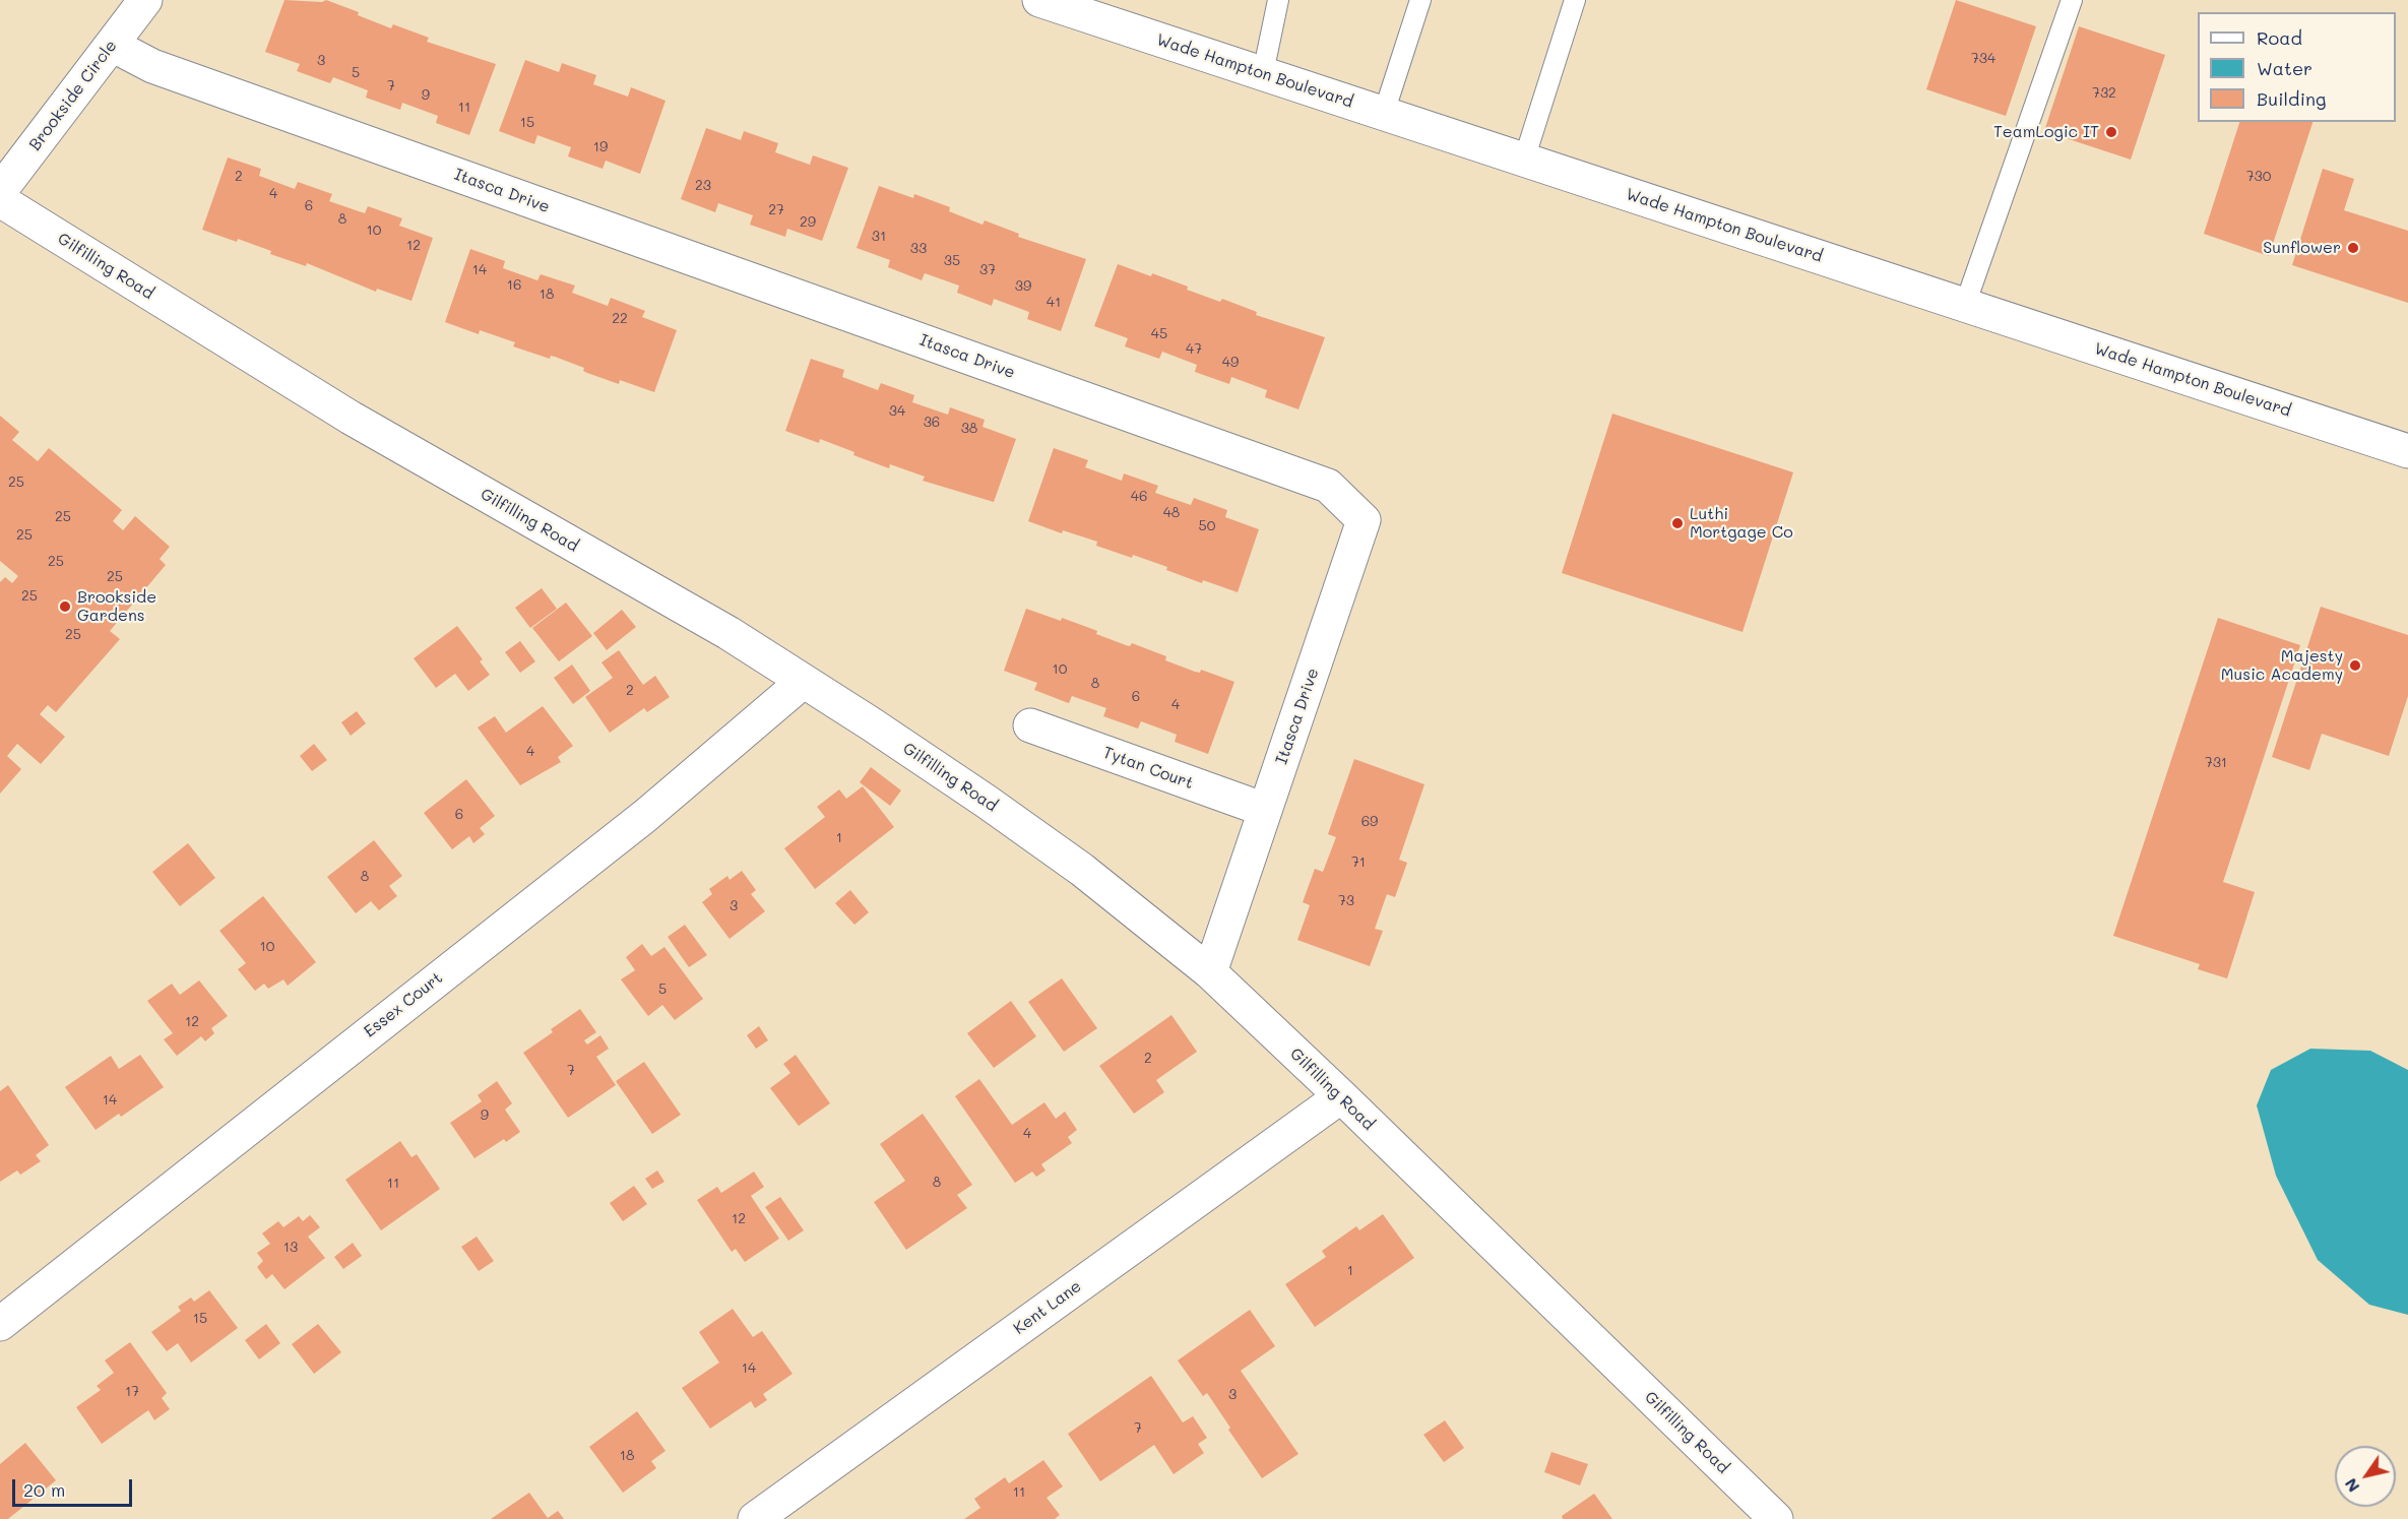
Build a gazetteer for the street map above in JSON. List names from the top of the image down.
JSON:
{
  "streets": {
    "street": [
      "Wade Hampton Boulevard",
      "Brookside Circle",
      "Itasca Drive",
      "Gilfilling Road",
      "Tytan Court",
      "Essex Court",
      "Kent Lane"
    ]
  },
  "crossings": [
    ["Brookside Circle", "Itasca Drive"],
    ["Brookside Circle", "Gilfilling Road"],
    ["Itasca Drive", "Gilfilling Road"],
    ["Itasca Drive", "Tytan Court"],
    ["Gilfilling Road", "Essex Court"],
    ["Gilfilling Road", "Kent Lane"]
  ],
  "places": [
    "TeamLogic IT",
    "Sunflower",
    "Luthi Mortgage Co",
    "Brookside Gardens",
    "Majesty Music Academy"
  ],
  "house_numbers": [
    "734",
    "3",
    "5",
    "7",
    "732",
    "9",
    "11",
    "15",
    "19",
    "2",
    "730",
    "23",
    "4",
    "6",
    "27",
    "8",
    "29",
    "10",
    "31",
    "12",
    "33",
    "35",
    "14",
    "37",
    "16",
    "39",
    "18",
    "41",
    "22",
    "45",
    "47",
    "49",
    "34",
    "36",
    "38",
    "25",
    "46",
    "48",
    "25",
    "50",
    "25",
    "25",
    "25",
    "25",
    "25",
    "10",
    "8",
    "2",
    "6",
    "4",
    "4",
    "731",
    "6",
    "69",
    "1",
    "71",
    "8",
    "73",
    "3",
    "10",
    "5",
    "12",
    "2",
    "7",
    "14",
    "9",
    "4",
    "8",
    "11",
    "12",
    "13",
    "1",
    "15",
    "14",
    "17",
    "3",
    "7",
    "18",
    "11"
  ],
  "legend": ["Road", "Water", "Building"],
  "scale_bar": "20 m",
  "north": "bottom left"
}
